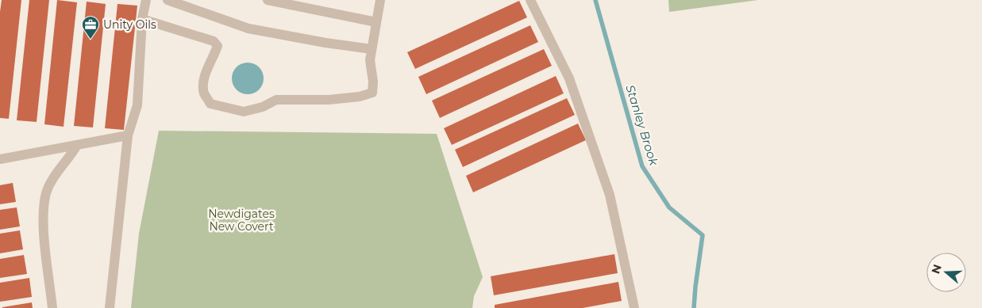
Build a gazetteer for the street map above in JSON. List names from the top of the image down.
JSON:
{
  "water": ["Stanley Brook"],
  "parks": ["Newdigates New Covert"],
  "places": {
    "office": ["Unity Oils"]
  },
  "north": "left"
}
